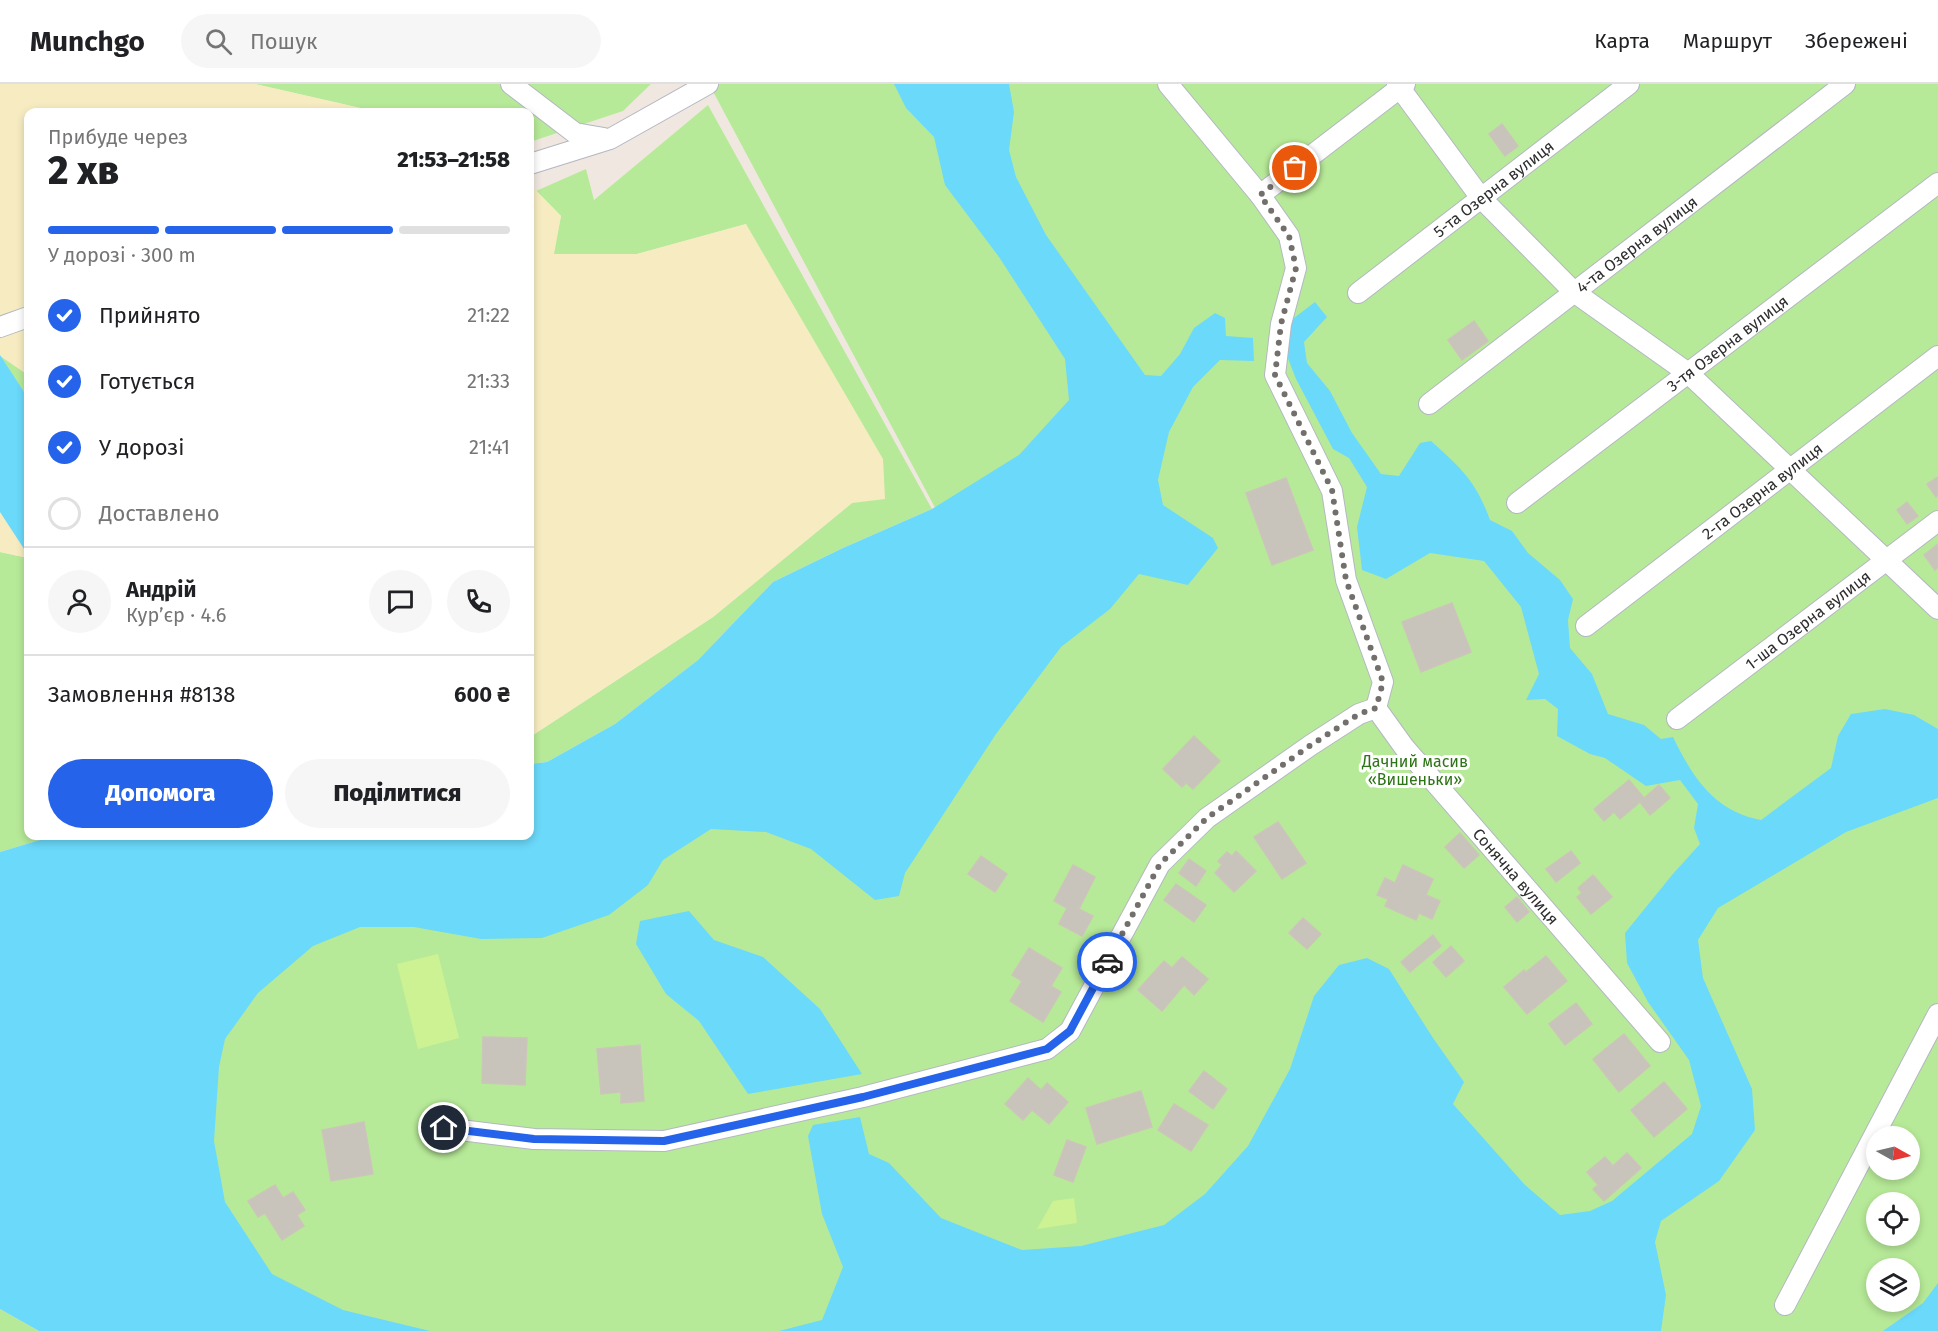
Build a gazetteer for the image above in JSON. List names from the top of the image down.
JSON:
{
  "streets": {
    "street": [
      "5-та Озерна вулиця",
      "4-та Озерна вулиця",
      "3-тя Озерна вулиця",
      "2-га Озерна вулиця",
      "1-ша Озерна вулиця",
      "Сонячна вулиця"
    ]
  },
  "parks": ["Дачний масив «Вишеньки»"],
  "north": "right",
  "page": {
    "header": "Munchgo",
    "search": "Пошук",
    "nav": ["Карта", "Маршрут", "Збережені"],
    "heading": ["2 хв", "Прибуде через", "21:53–21:58"],
    "panel": [
      "Андрій",
      "Кур’єр · 4.6",
      "Замовлення #8138",
      "600 ₴"
    ],
    "bar": "У дорозі · 300 m",
    "list": [
      ["Прийнято", "21:22"],
      ["Готується", "21:33"],
      ["У дорозі", "21:41"],
      "Доставлено"
    ],
    "buttons": ["Допомога", "Поділитися"]
  }
}
